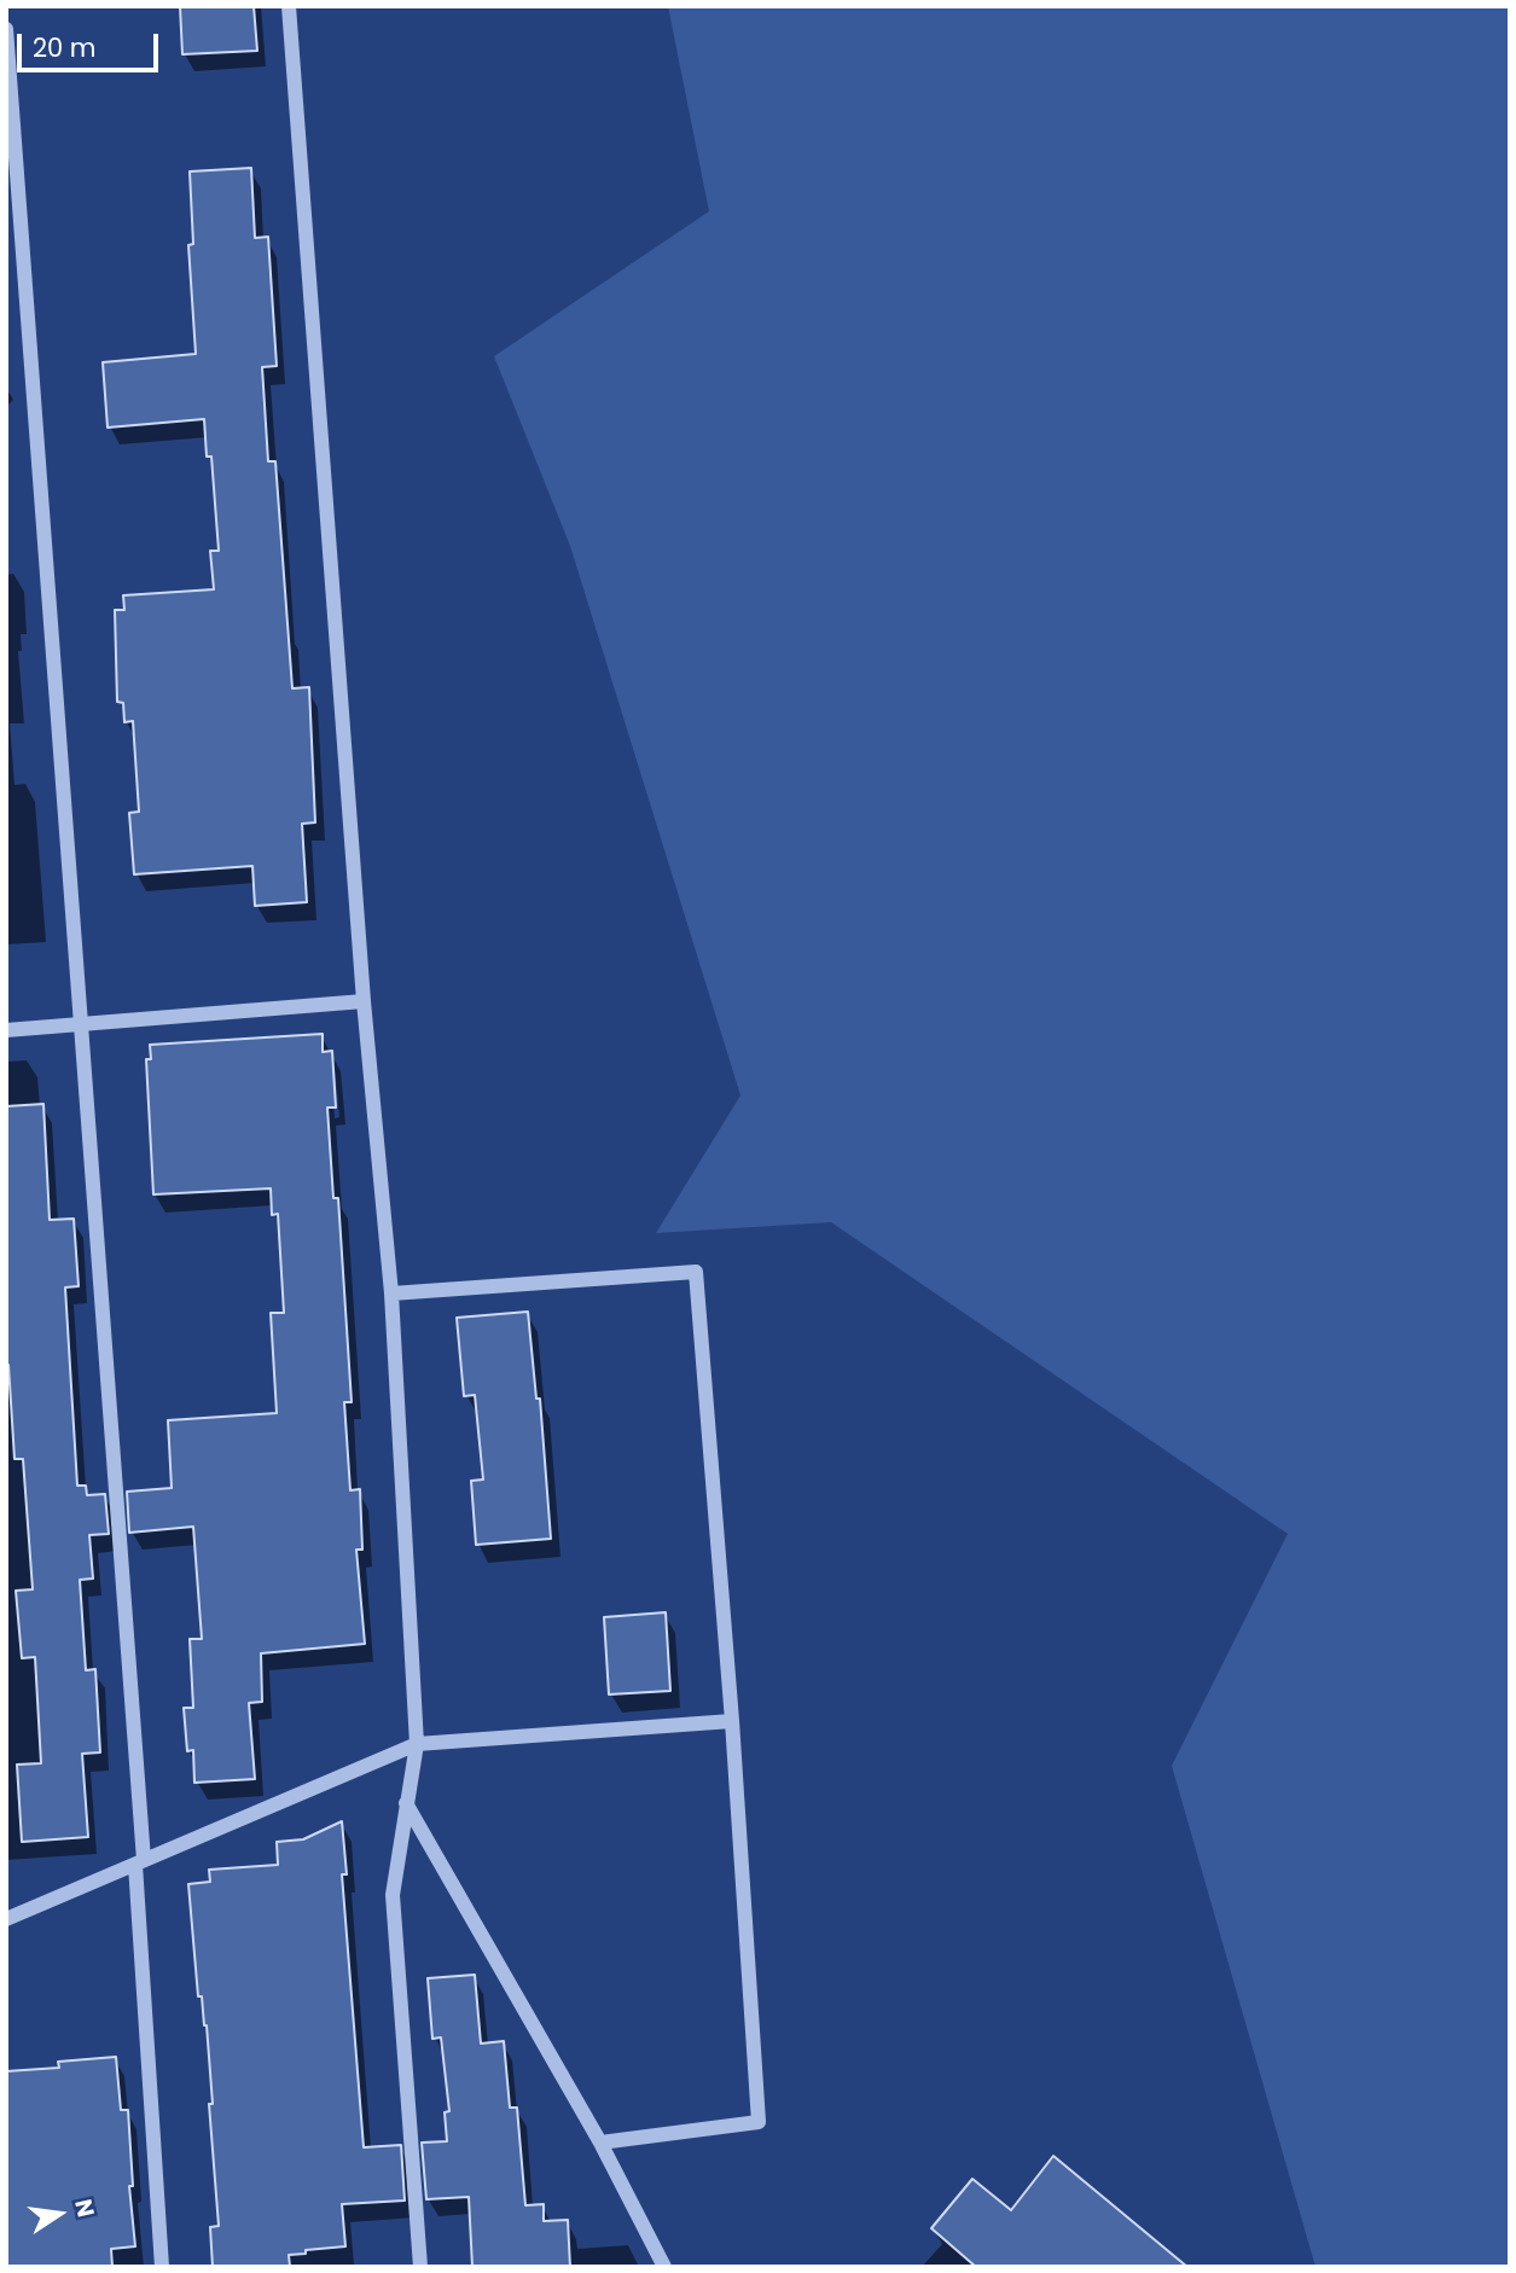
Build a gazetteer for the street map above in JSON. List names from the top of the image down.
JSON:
{
  "scale_bar": "20 m",
  "north": "right"
}
